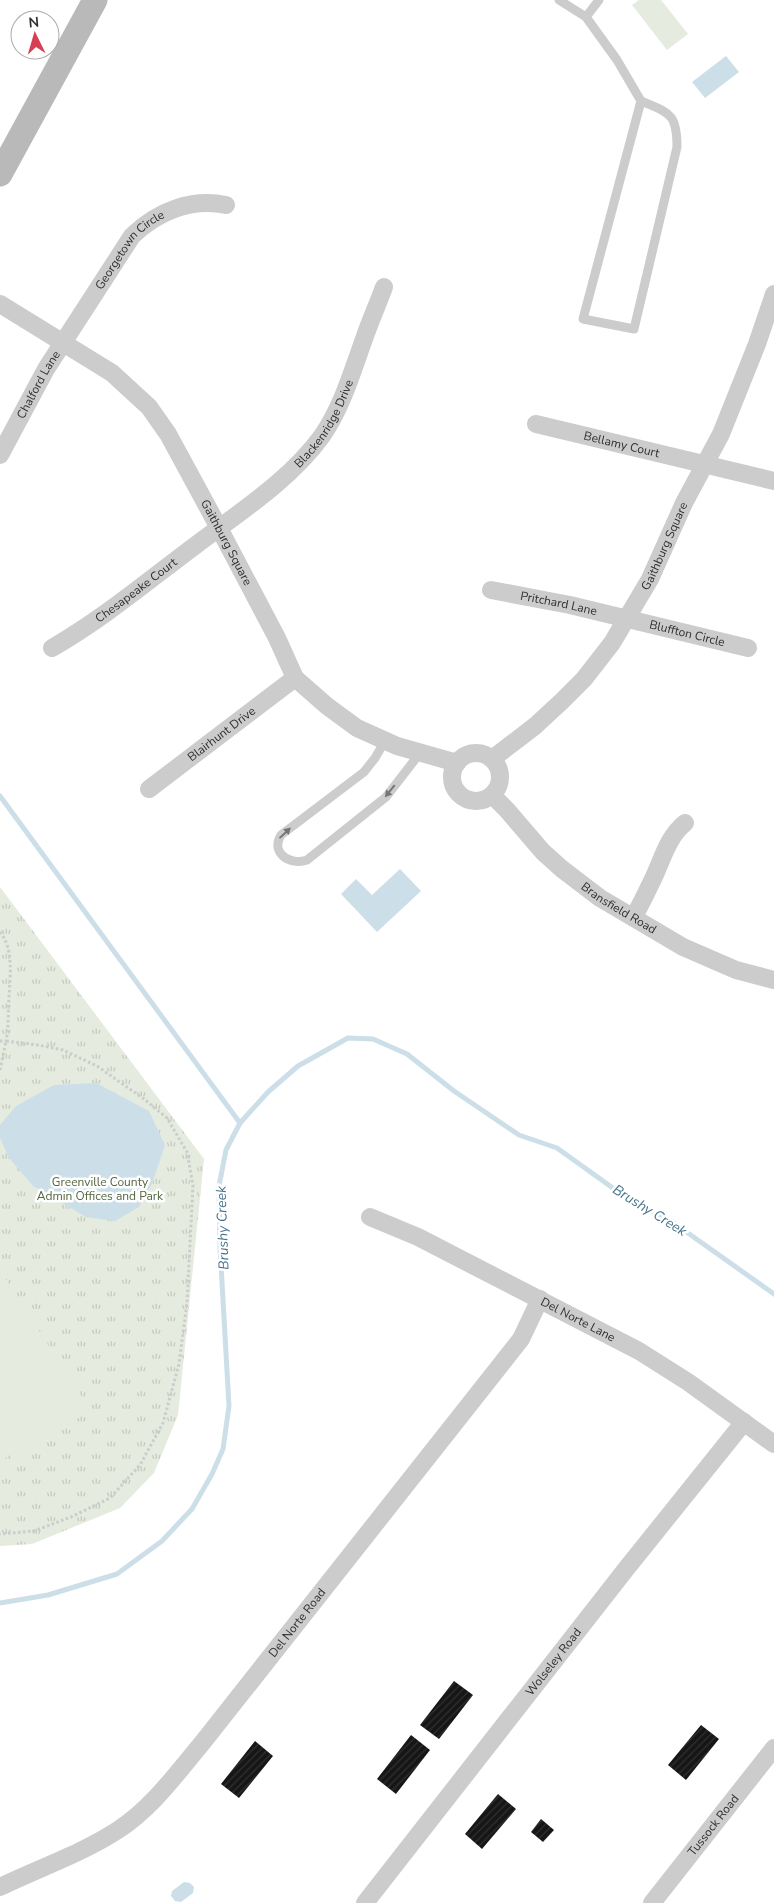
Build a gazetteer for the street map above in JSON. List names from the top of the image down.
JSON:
{
  "streets": {
    "street": [
      "Georgetown Circle",
      "Chalford Lane",
      "Blackenridge Drive",
      "Bellamy Court",
      "Gaithburg Square",
      "Chesapeake Court",
      "Pritchard Lane",
      "Bluffton Circle",
      "Blairhunt Drive",
      "Bransfield Road",
      "Del Norte Lane",
      "Del Norte Road",
      "Wolseley Road",
      "Tussock Road"
    ]
  },
  "crossings": [
    ["Georgetown Circle", "Chalford Lane"],
    ["Georgetown Circle", "Gaithburg Square"],
    ["Chalford Lane", "Gaithburg Square"],
    ["Blackenridge Drive", "Gaithburg Square"],
    ["Blackenridge Drive", "Chesapeake Court"],
    ["Bellamy Court", "Gaithburg Square"],
    ["Gaithburg Square", "Chesapeake Court"],
    ["Gaithburg Square", "Pritchard Lane"],
    ["Gaithburg Square", "Bluffton Circle"],
    ["Gaithburg Square", "Blairhunt Drive"],
    ["Gaithburg Square", "Bransfield Road"],
    ["Pritchard Lane", "Bluffton Circle"],
    ["Del Norte Lane", "Del Norte Road"],
    ["Del Norte Lane", "Wolseley Road"]
  ],
  "water": ["Brushy Creek"],
  "parks": ["Greenville County Admin Offices and Park"],
  "north": "top"
}
